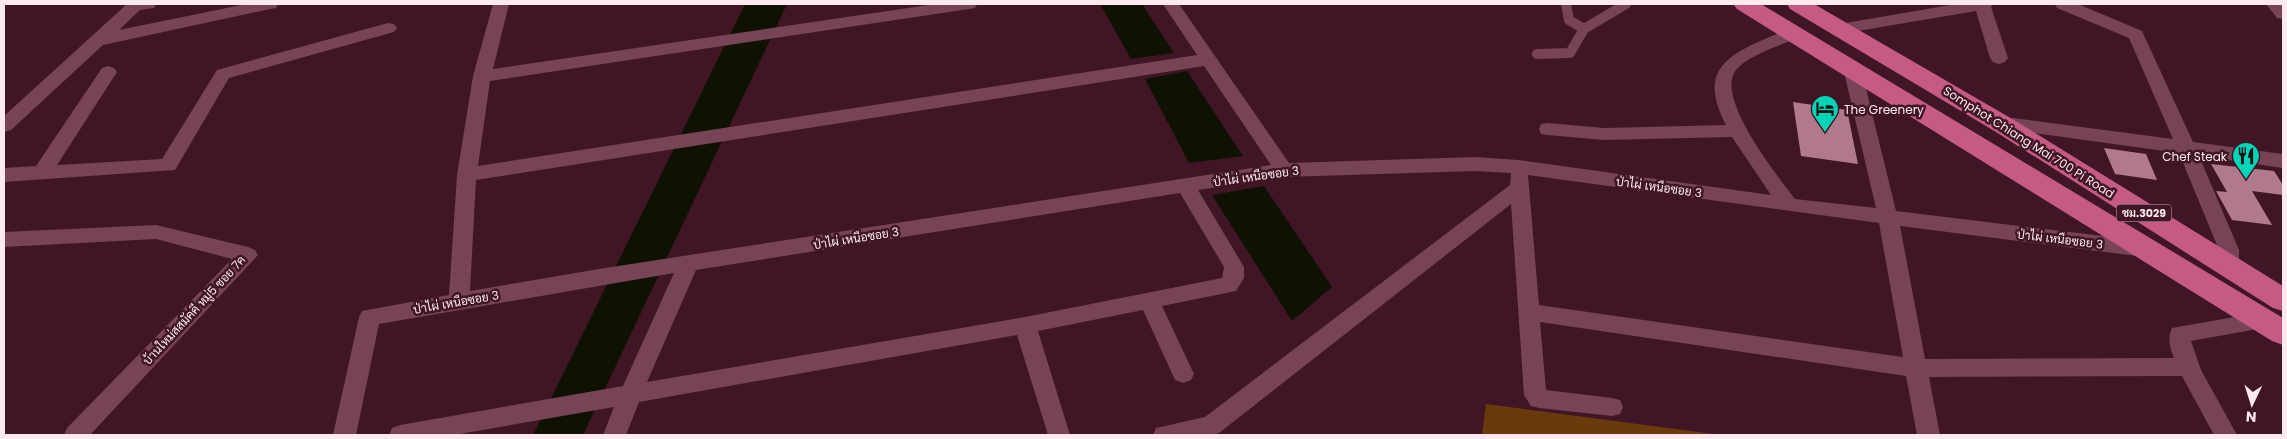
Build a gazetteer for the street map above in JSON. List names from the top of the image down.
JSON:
{
  "streets": {
    "main road": ["Somphot Chiang Mai 700 Pi Road", "ชม.3029"],
    "street": ["ป่าไผ่ เหนือซอย 3", "บ้านใหม่สสมัคคี หมู่5 ซอย 7ค"]
  },
  "crossings": [
    ["Somphot Chiang Mai 700 Pi Road", "ชม.3029"],
    ["ป่าไผ่ เหนือซอย 3", "ชม.3029"]
  ],
  "places": {
    "hotel": ["The Greenery"],
    "restaurant": ["Chef Steak"]
  },
  "north": "bottom"
}
